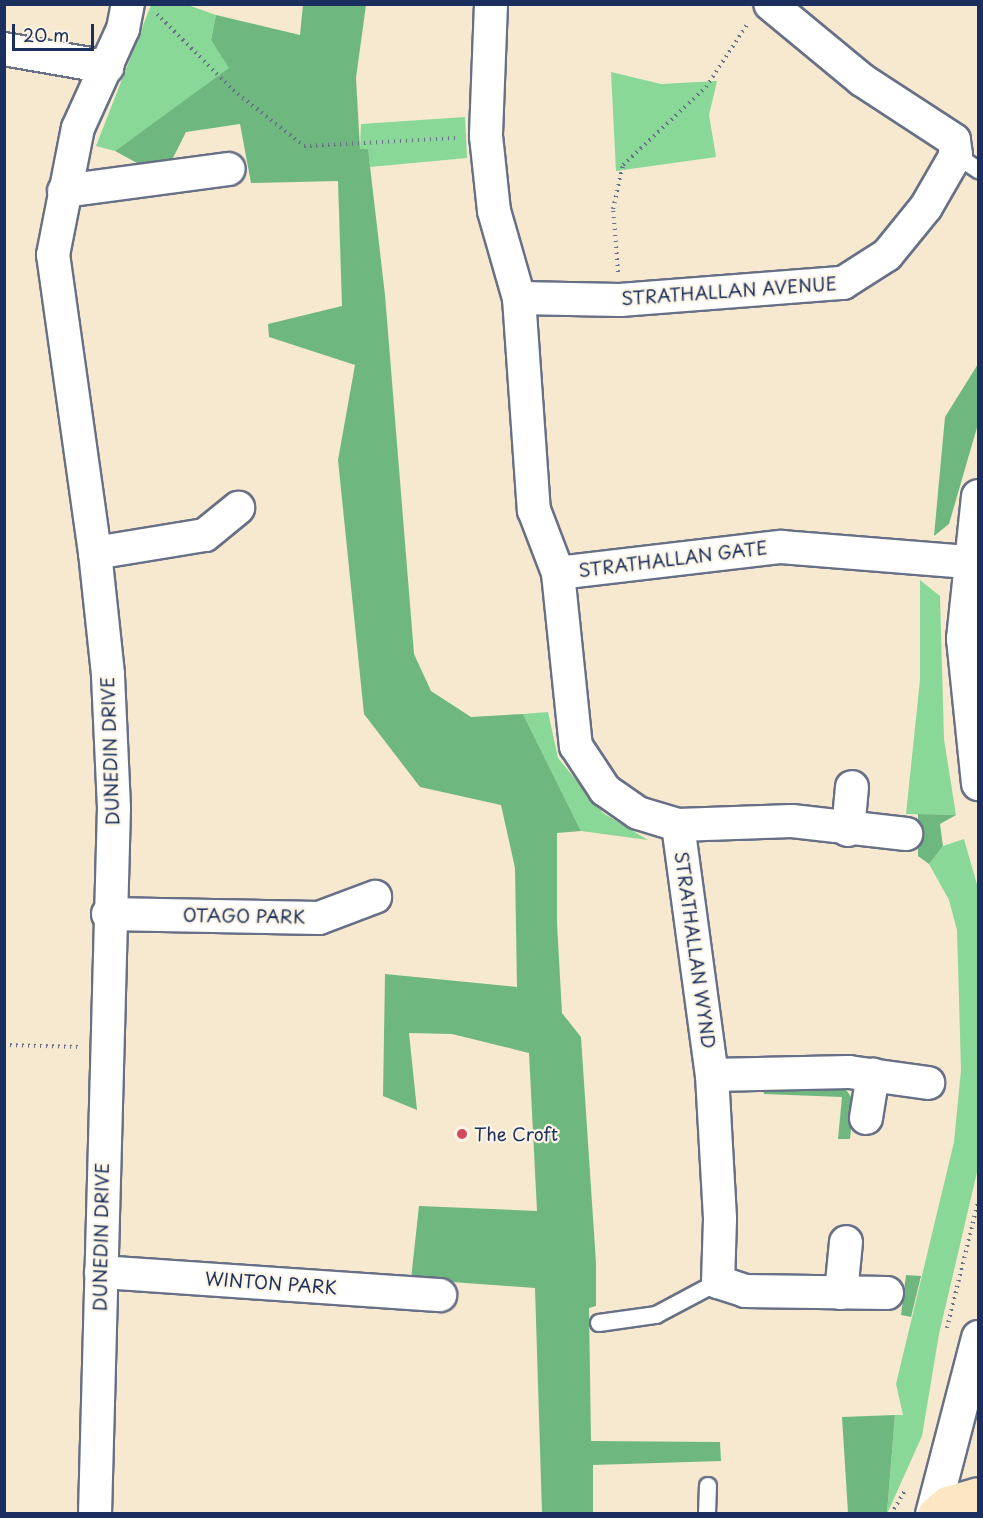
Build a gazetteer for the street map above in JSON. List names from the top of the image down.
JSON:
{
  "streets": {
    "street": [
      "STRATHALLAN AVENUE",
      "STRATHALLAN GATE",
      "DUNEDIN DRIVE",
      "OTAGO PARK",
      "STRATHALLAN WYND",
      "WINTON PARK"
    ]
  },
  "crossings": [
    ["STRATHALLAN GATE", "STRATHALLAN WYND"],
    ["DUNEDIN DRIVE", "OTAGO PARK"],
    ["DUNEDIN DRIVE", "WINTON PARK"]
  ],
  "places": ["The Croft"],
  "scale_bar": "20 m"
}
